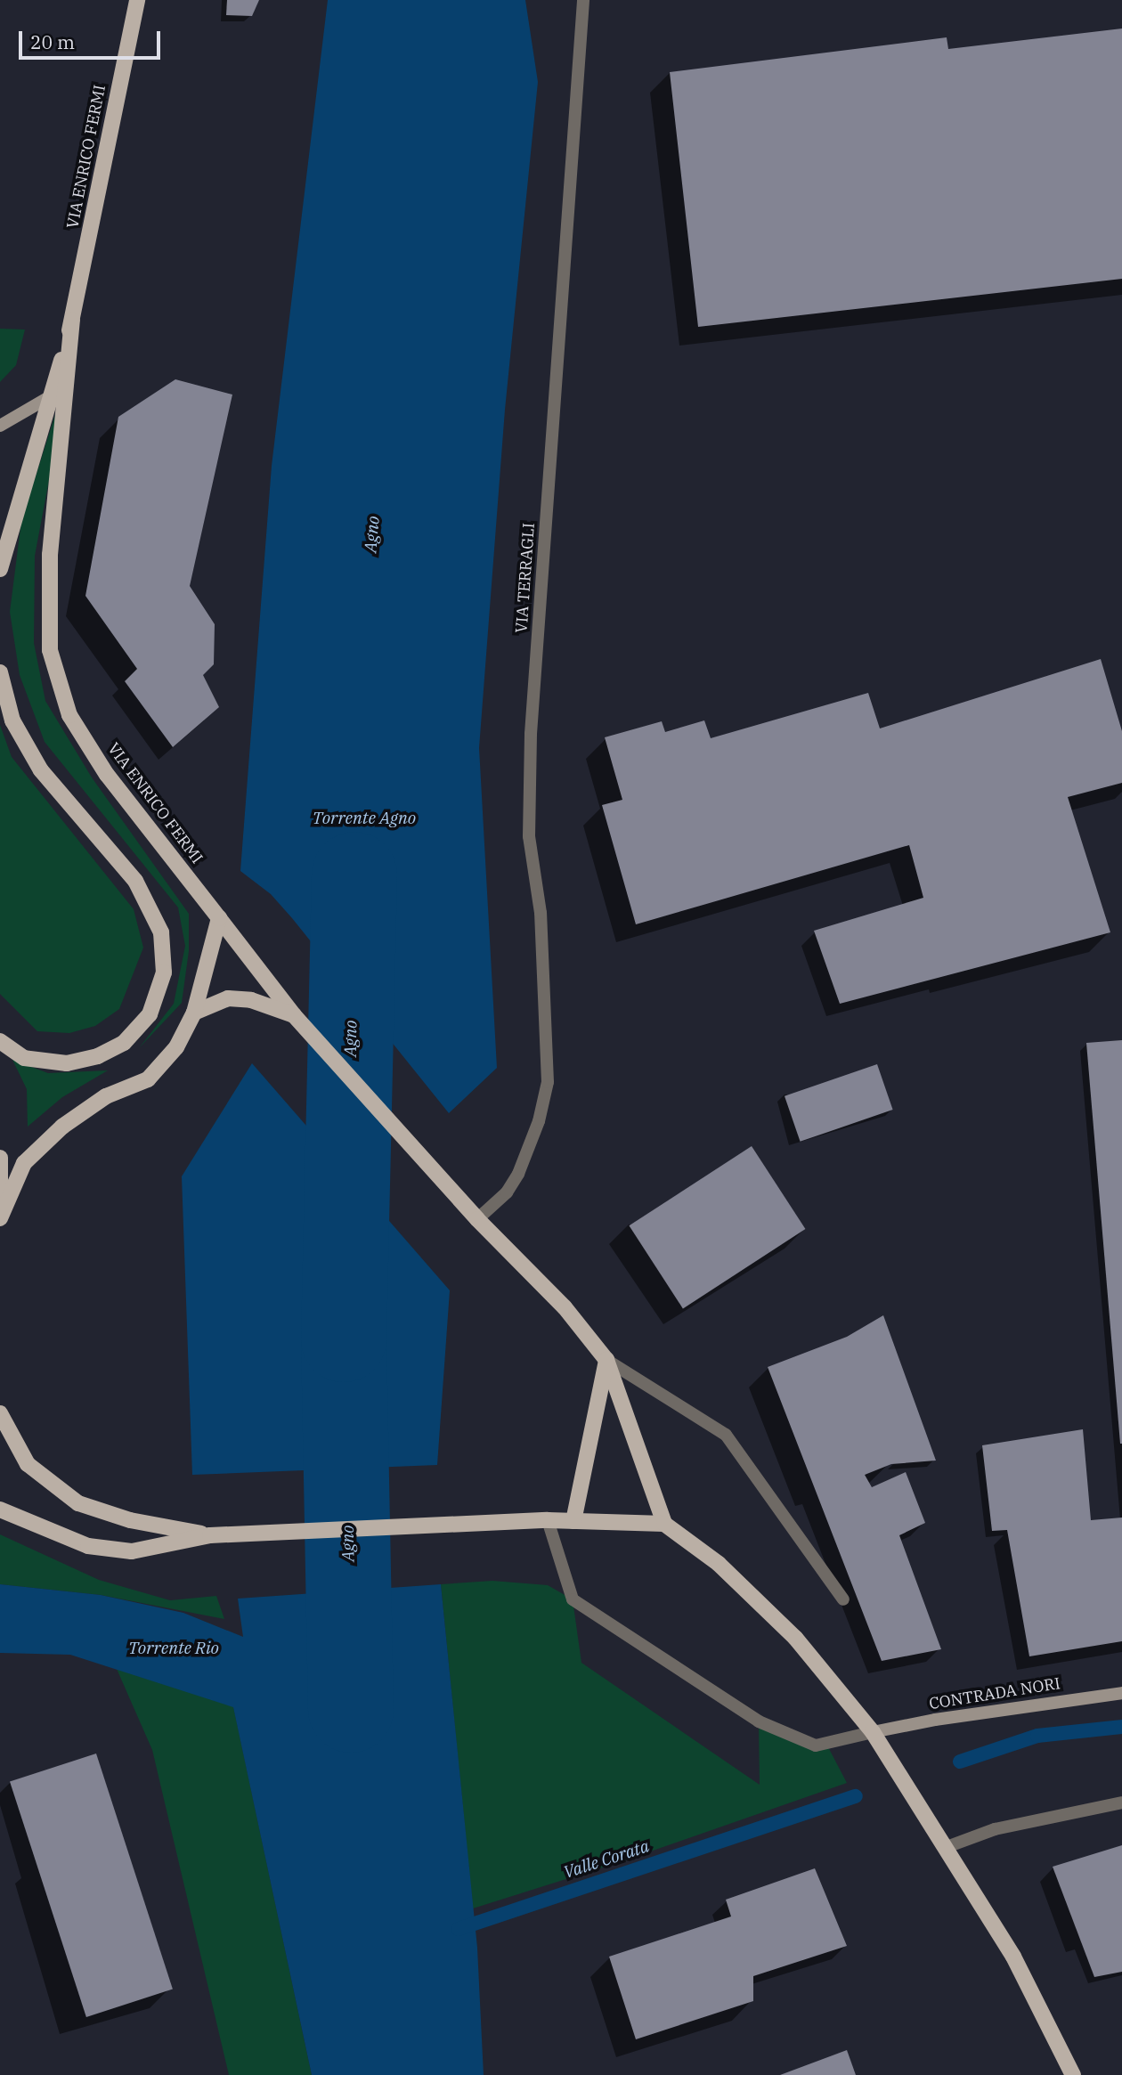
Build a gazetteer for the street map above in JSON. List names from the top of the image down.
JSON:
{
  "streets": {
    "main road": ["VIA ENRICO FERMI"],
    "street": ["VIA TERRAGLI", "CONTRADA NORI"]
  },
  "crossings": [
    ["VIA ENRICO FERMI", "VIA TERRAGLI"]
  ],
  "water": [
    "Agno",
    "Torrente Agno",
    "Torrente Rio",
    "Valle Corata"
  ],
  "scale_bar": "20 m"
}
